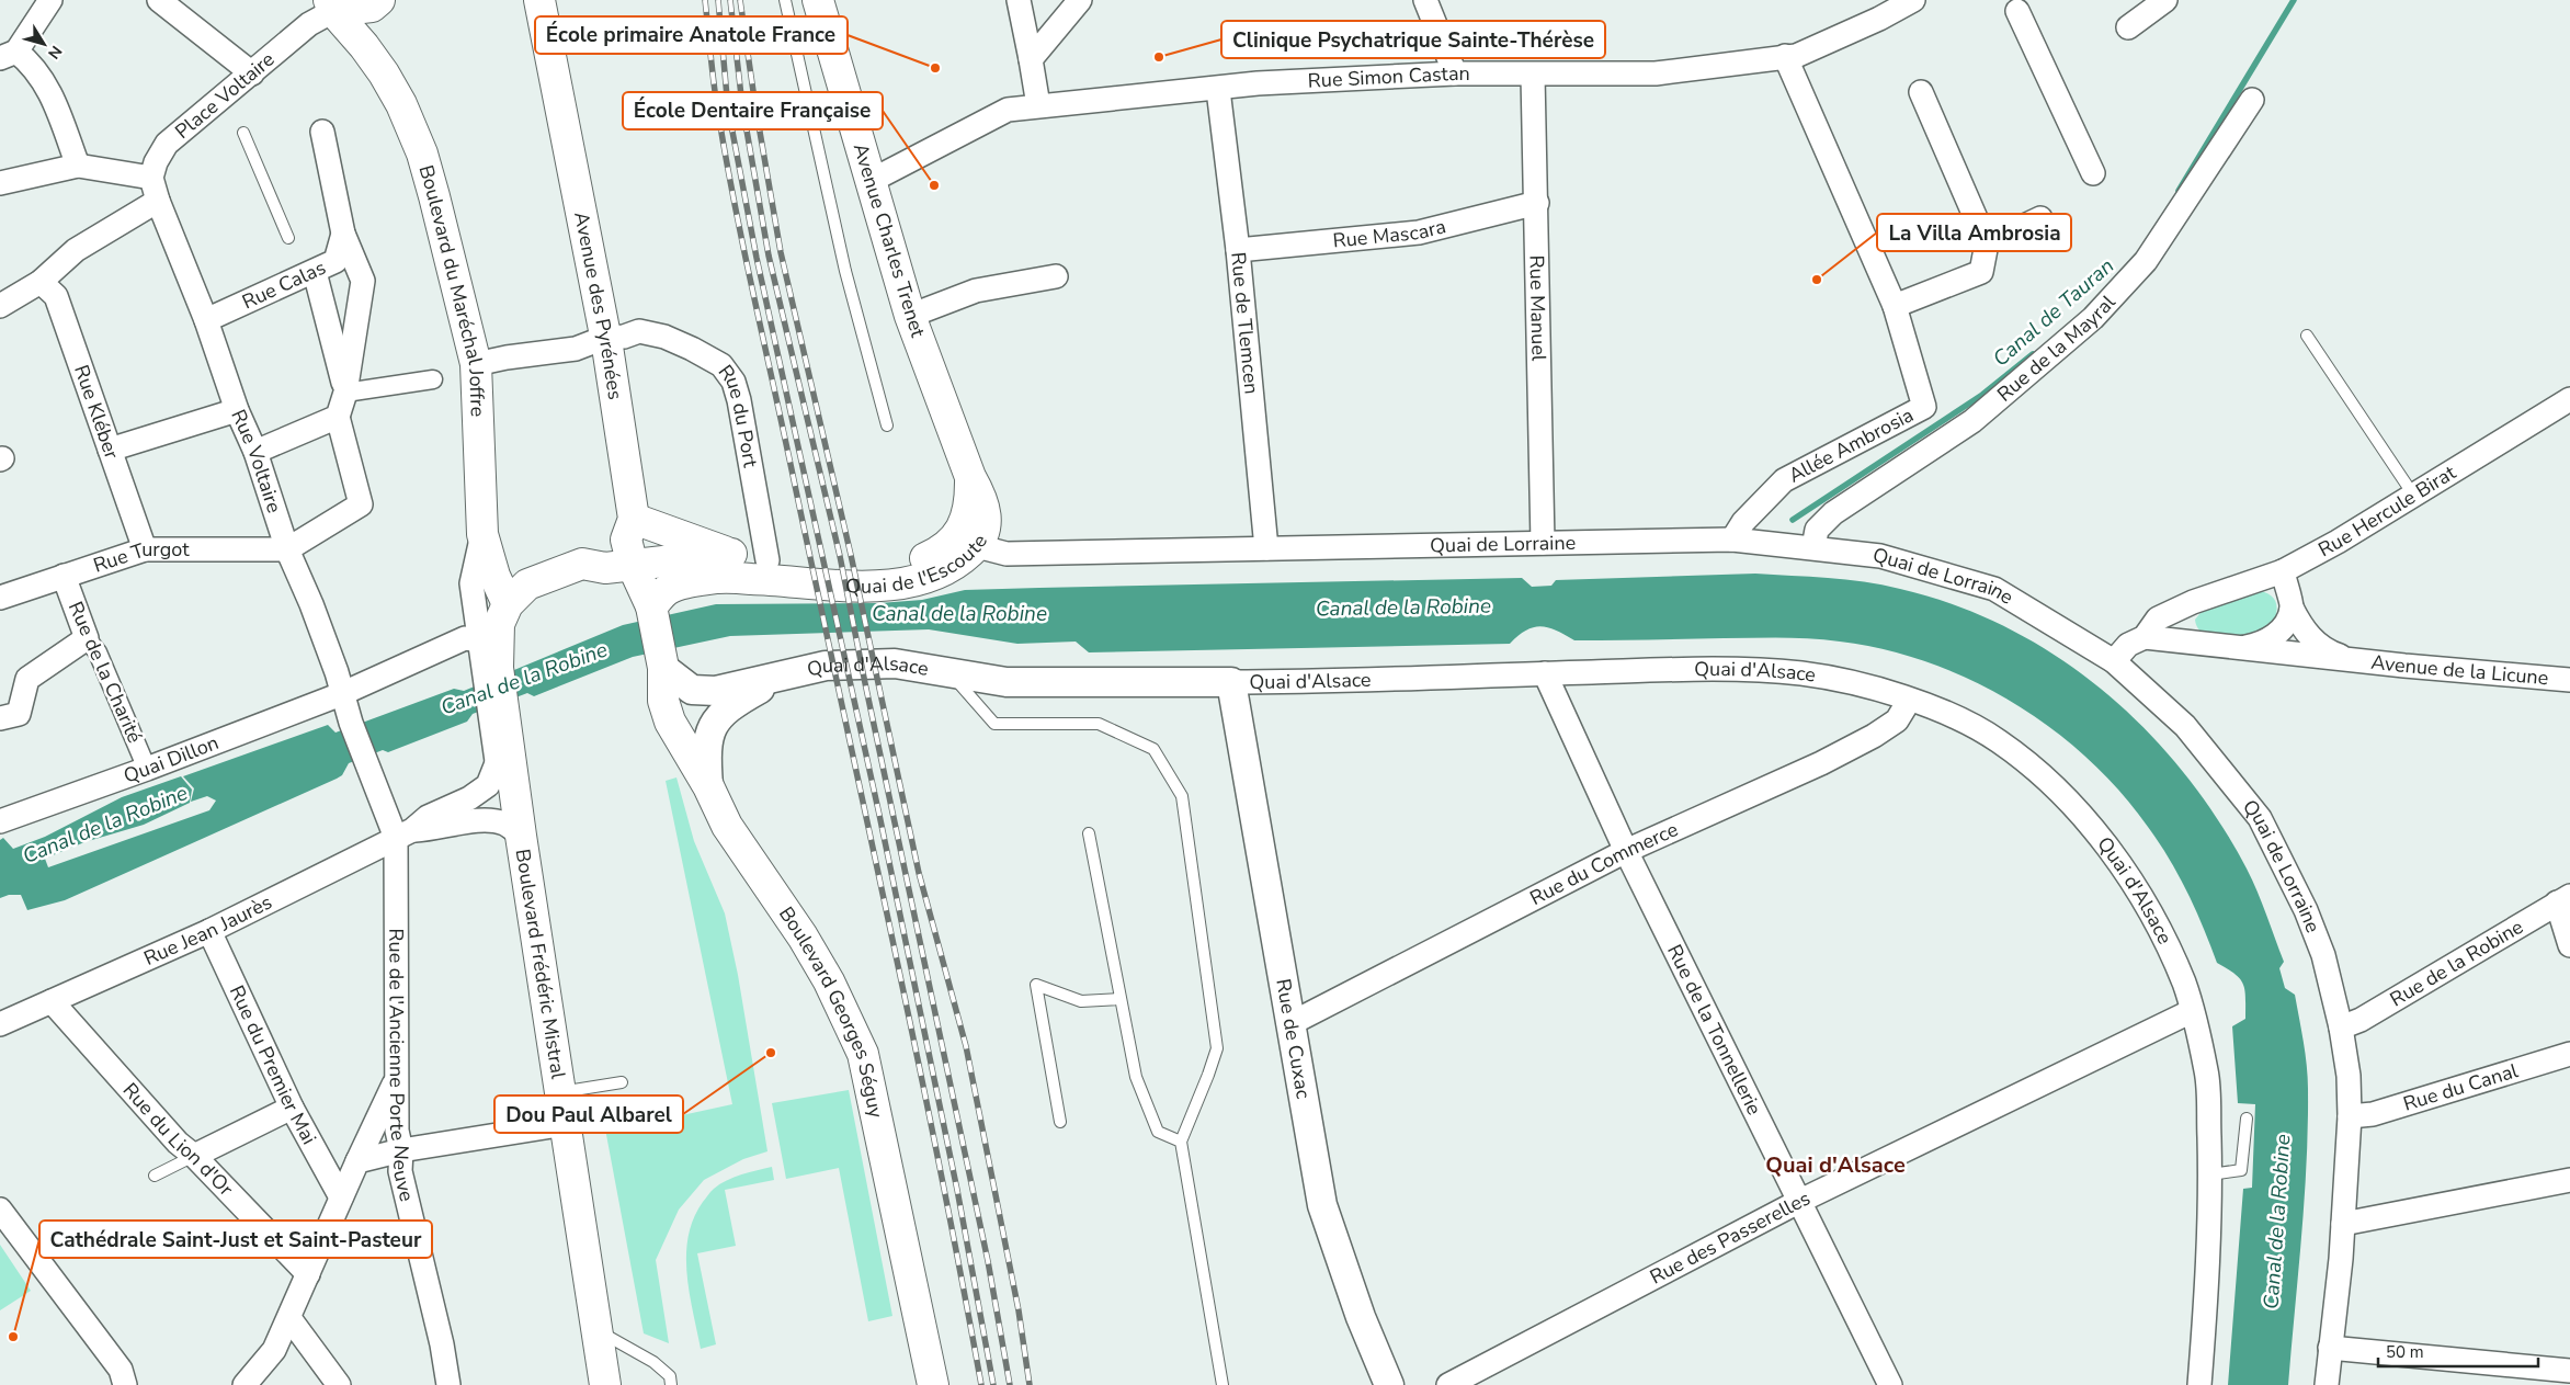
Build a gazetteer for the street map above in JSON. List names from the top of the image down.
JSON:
{
  "streets": {
    "main road": [
      "Avenue Charles Trenet",
      "Boulevard du Maréchal Joffre",
      "Avenue des Pyrénées",
      "Quai de l'Escoute",
      "Boulevard Frédéric Mistral",
      "Boulevard Georges Séguy"
    ],
    "street": [
      "Rue Simon Castan",
      "Place Voltaire",
      "Rue Mascara",
      "Rue Calas",
      "Rue Manuel",
      "Rue de Tlemcen",
      "Rue de la Mayral",
      "Rue Kléber",
      "Rue du Port",
      "Allée Ambrosia",
      "Rue Voltaire",
      "Rue Hercule Birat",
      "Quai de Lorraine",
      "Rue Turgot",
      "Avenue de la Licune",
      "Quai d'Alsace",
      "Rue de la Charité",
      "Quai Dillon",
      "Rue du Commerce",
      "Rue Jean Jaurès",
      "Rue de la Robine",
      "Rue de la Tonnellerie",
      "Rue de Cuxac",
      "Rue de l'Ancienne Porte Neuve",
      "Rue du Premier Mai",
      "Rue du Canal",
      "Rue du Lion d'Or",
      "Rue des Passerelles"
    ]
  },
  "crossings": [
    ["Rue Simon Castan", "Avenue Charles Trenet"],
    ["Rue Simon Castan", "Rue Manuel"],
    ["Rue Simon Castan", "Allée Ambrosia"],
    ["Place Voltaire", "Boulevard du Maréchal Joffre"],
    ["Rue Mascara", "Rue Manuel"],
    ["Rue Mascara", "Rue de Tlemcen"],
    ["Avenue Charles Trenet", "Quai de l'Escoute"],
    ["Rue Calas", "Rue Voltaire"],
    ["Boulevard du Maréchal Joffre", "Rue du Port"],
    ["Boulevard du Maréchal Joffre", "Quai de l'Escoute"],
    ["Avenue des Pyrénées", "Rue du Port"],
    ["Avenue des Pyrénées", "Quai de l'Escoute"],
    ["Avenue des Pyrénées", "Quai d'Alsace"],
    ["Avenue des Pyrénées", "Boulevard Georges Séguy"],
    ["Rue Manuel", "Quai de Lorraine"],
    ["Rue de Tlemcen", "Quai de Lorraine"],
    ["Rue de la Mayral", "Quai de Lorraine"],
    ["Rue Kléber", "Rue Turgot"],
    ["Rue du Port", "Quai de l'Escoute"],
    ["Allée Ambrosia", "Quai de Lorraine"],
    ["Rue Voltaire", "Rue Turgot"],
    ["Rue Voltaire", "Quai Dillon"],
    ["Rue Voltaire", "Rue Jean Jaurès"],
    ["Rue Voltaire", "Rue de l'Ancienne Porte Neuve"],
    ["Rue Hercule Birat", "Quai de Lorraine"],
    ["Quai de Lorraine", "Quai de l'Escoute"],
    ["Quai de Lorraine", "Rue de la Robine"],
    ["Quai de Lorraine", "Rue du Canal"],
    ["Rue Turgot", "Rue de la Charité"],
    ["Quai d'Alsace", "Rue du Commerce"],
    ["Quai d'Alsace", "Boulevard Georges Séguy"],
    ["Quai d'Alsace", "Rue de la Tonnellerie"],
    ["Quai d'Alsace", "Rue de Cuxac"],
    ["Quai d'Alsace", "Rue des Passerelles"],
    ["Rue de la Charité", "Quai Dillon"],
    ["Rue du Commerce", "Rue de la Tonnellerie"],
    ["Rue du Commerce", "Rue de Cuxac"],
    ["Rue Jean Jaurès", "Boulevard Frédéric Mistral"],
    ["Rue Jean Jaurès", "Rue de l'Ancienne Porte Neuve"],
    ["Rue Jean Jaurès", "Rue du Premier Mai"],
    ["Rue Jean Jaurès", "Rue du Lion d'Or"],
    ["Rue de la Tonnellerie", "Rue des Passerelles"]
  ],
  "districts": ["Quai d'Alsace"],
  "water": ["Canal de Tauran", "Canal de la Robine"],
  "places": [
    "Clinique Psychatrique Sainte-Thérèse",
    "École primaire Anatole France",
    "École Dentaire Française",
    "La Villa Ambrosia",
    "Dou Paul Albarel",
    "Cathédrale Saint-Just et Saint-Pasteur"
  ],
  "scale_bar": "50 m",
  "north": "bottom right"
}
